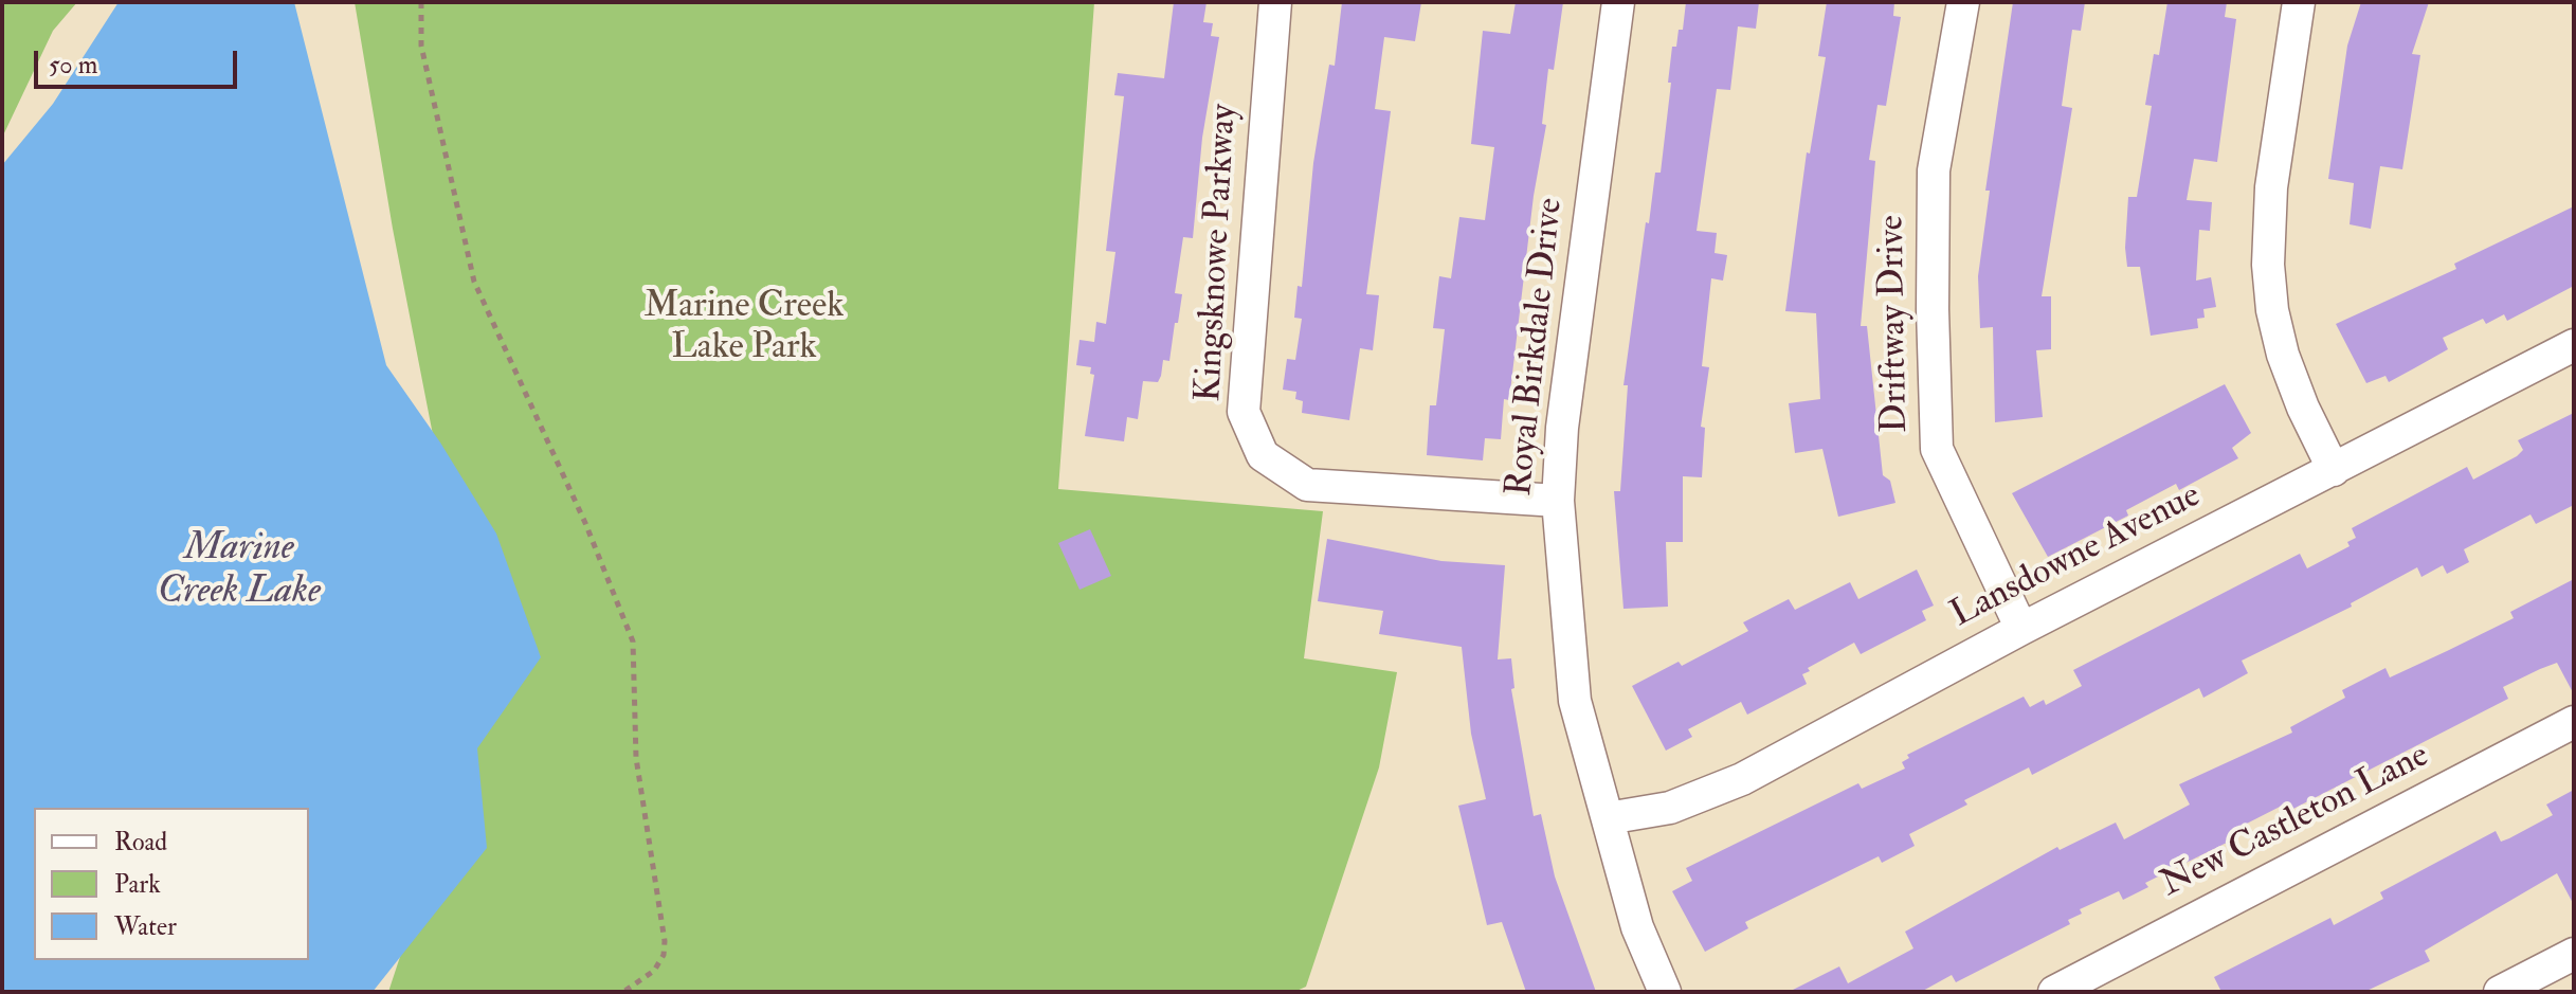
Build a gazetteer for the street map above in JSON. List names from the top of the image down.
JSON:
{
  "streets": {
    "street": [
      "Kingsknowe Parkway",
      "Driftway Drive",
      "Royal Birkdale Drive",
      "Lansdowne Avenue",
      "New Castleton Lane"
    ]
  },
  "crossings": [
    ["Kingsknowe Parkway", "Royal Birkdale Drive"],
    ["Driftway Drive", "Lansdowne Avenue"],
    ["Royal Birkdale Drive", "Lansdowne Avenue"]
  ],
  "water": ["Marine Creek Lake"],
  "parks": ["Marine Creek Lake Park"],
  "legend": ["Road", "Park", "Water"],
  "scale_bar": "50 m"
}
